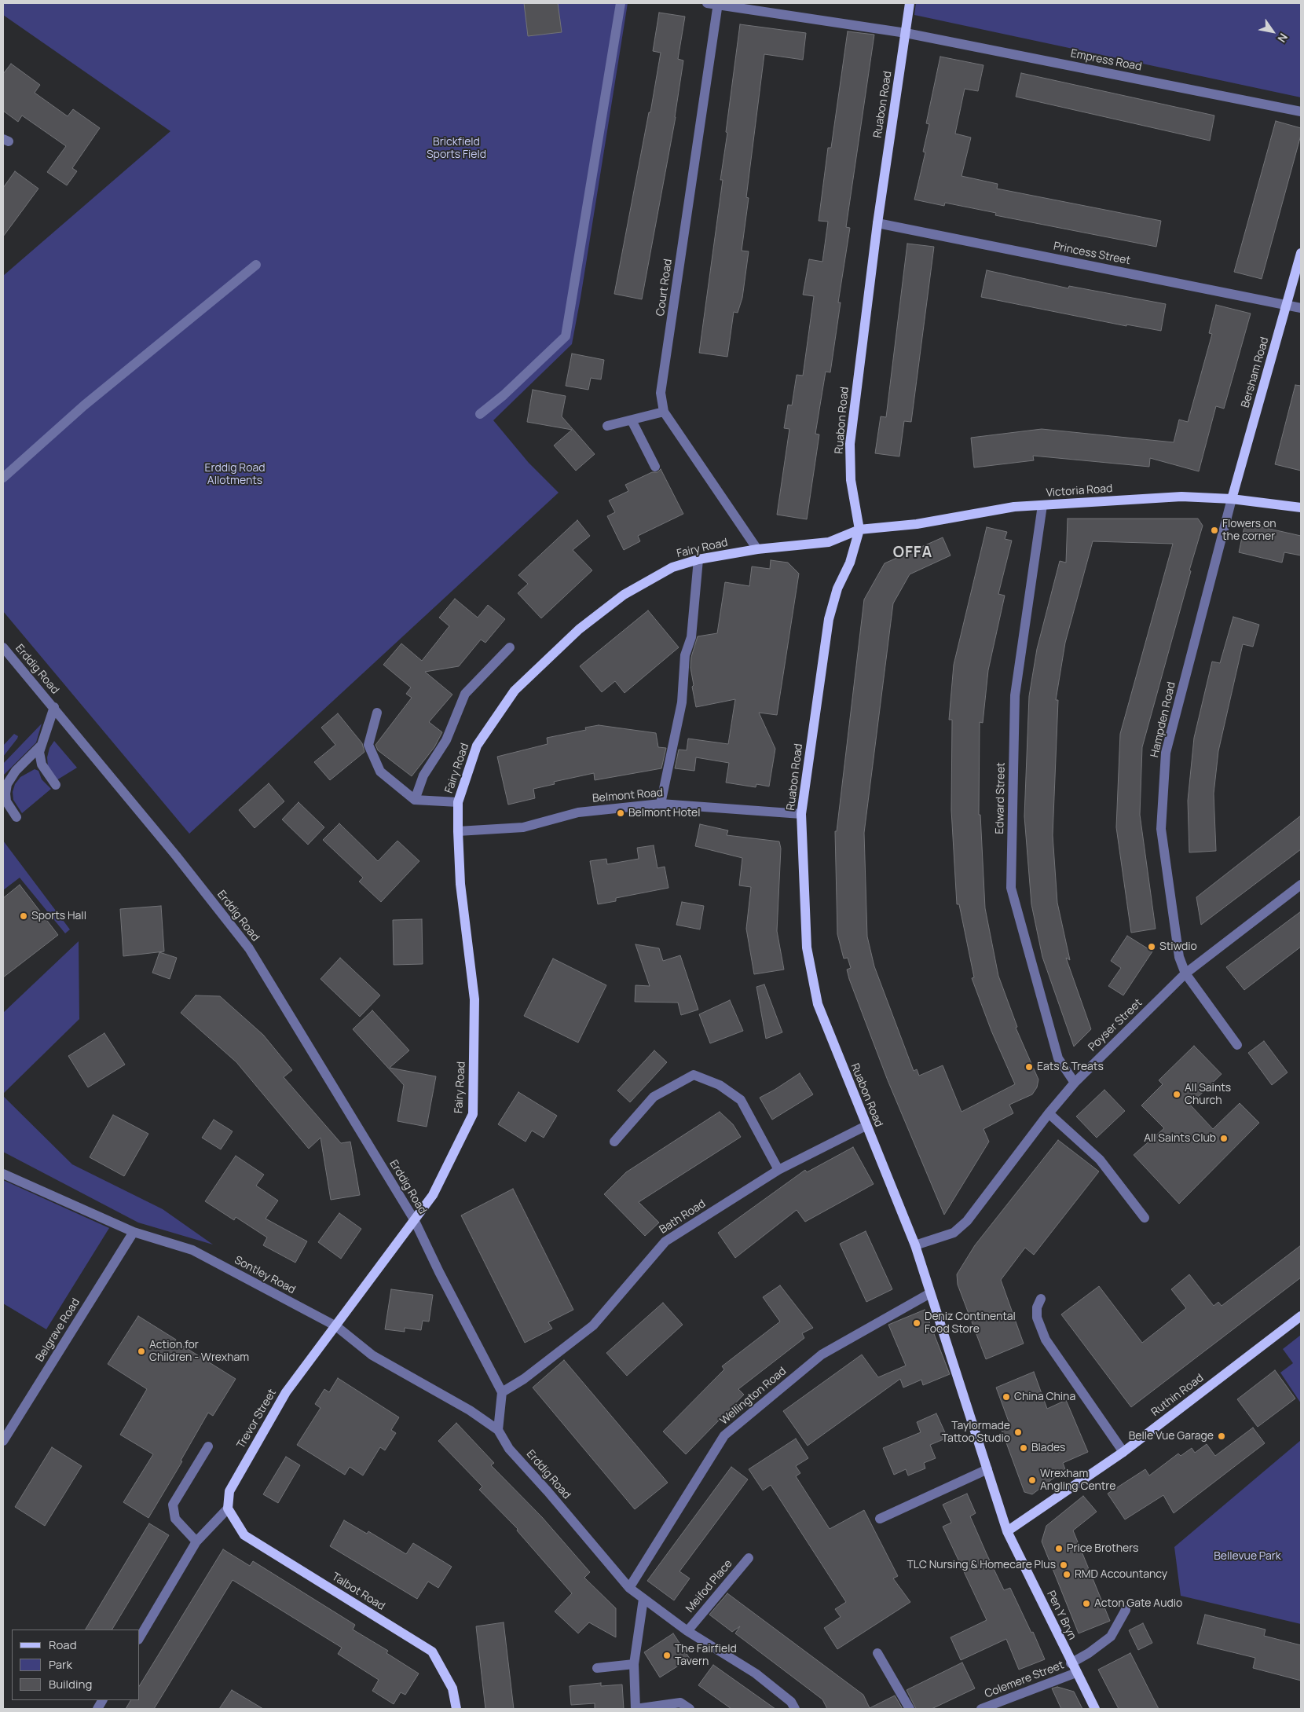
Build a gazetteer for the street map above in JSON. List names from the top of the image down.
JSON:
{
  "streets": {
    "main road": [
      "Ruabon Road",
      "Bersham Road",
      "Victoria Road",
      "Fairy Road",
      "Ruthin Road",
      "Trevor Street",
      "Talbot Road",
      "Pen Y Bryn"
    ],
    "street": [
      "Empress Road",
      "Princess Street",
      "Court Road",
      "Erddig Road",
      "Hampden Road",
      "Belmont Road",
      "Edward Street",
      "Poyser Street",
      "Bath Road",
      "Sontley Road",
      "Belgrave Road",
      "Wellington Road",
      "Meifod Place",
      "Colemere Street"
    ]
  },
  "crossings": [
    ["Empress Road", "Ruabon Road"],
    ["Empress Road", "Court Road"],
    ["Ruabon Road", "Princess Street"],
    ["Ruabon Road", "Victoria Road"],
    ["Ruabon Road", "Fairy Road"],
    ["Ruabon Road", "Belmont Road"],
    ["Ruabon Road", "Poyser Street"],
    ["Ruabon Road", "Bath Road"],
    ["Ruabon Road", "Ruthin Road"],
    ["Ruabon Road", "Wellington Road"],
    ["Ruabon Road", "Pen Y Bryn"],
    ["Princess Street", "Bersham Road"],
    ["Court Road", "Fairy Road"],
    ["Bersham Road", "Victoria Road"],
    ["Bersham Road", "Hampden Road"],
    ["Victoria Road", "Fairy Road"],
    ["Victoria Road", "Hampden Road"],
    ["Victoria Road", "Edward Street"],
    ["Fairy Road", "Erddig Road"],
    ["Fairy Road", "Belmont Road"],
    ["Fairy Road", "Trevor Street"],
    ["Erddig Road", "Bath Road"],
    ["Erddig Road", "Sontley Road"],
    ["Erddig Road", "Wellington Road"],
    ["Erddig Road", "Trevor Street"],
    ["Erddig Road", "Meifod Place"],
    ["Hampden Road", "Poyser Street"],
    ["Edward Street", "Poyser Street"],
    ["Sontley Road", "Belgrave Road"],
    ["Sontley Road", "Trevor Street"],
    ["Ruthin Road", "Pen Y Bryn"],
    ["Trevor Street", "Talbot Road"],
    ["Pen Y Bryn", "Colemere Street"]
  ],
  "districts": ["OFFA"],
  "parks": ["Brickfield Sports Field", "Erddig Road Allotments", "Bellevue Park"],
  "places": [
    "Flowers on the corner",
    "Belmont Hotel",
    "Sports Hall",
    "Stiwdio",
    "Eats & Treats",
    "All Saints Church",
    "All Saints Club",
    "Deniz Continental Food Store",
    "Action for Children - Wrexham",
    "China China",
    "Taylormade Tattoo Studio",
    "Belle Vue Garage",
    "Blades",
    "Wrexham Angling Centre",
    "Price Brothers",
    "TLC Nursing & Homecare Plus",
    "RMD Accountancy",
    "Acton Gate Audio",
    "The Fairfield Tavern"
  ],
  "legend": ["Road", "Park", "Building"],
  "north": "bottom right"
}
